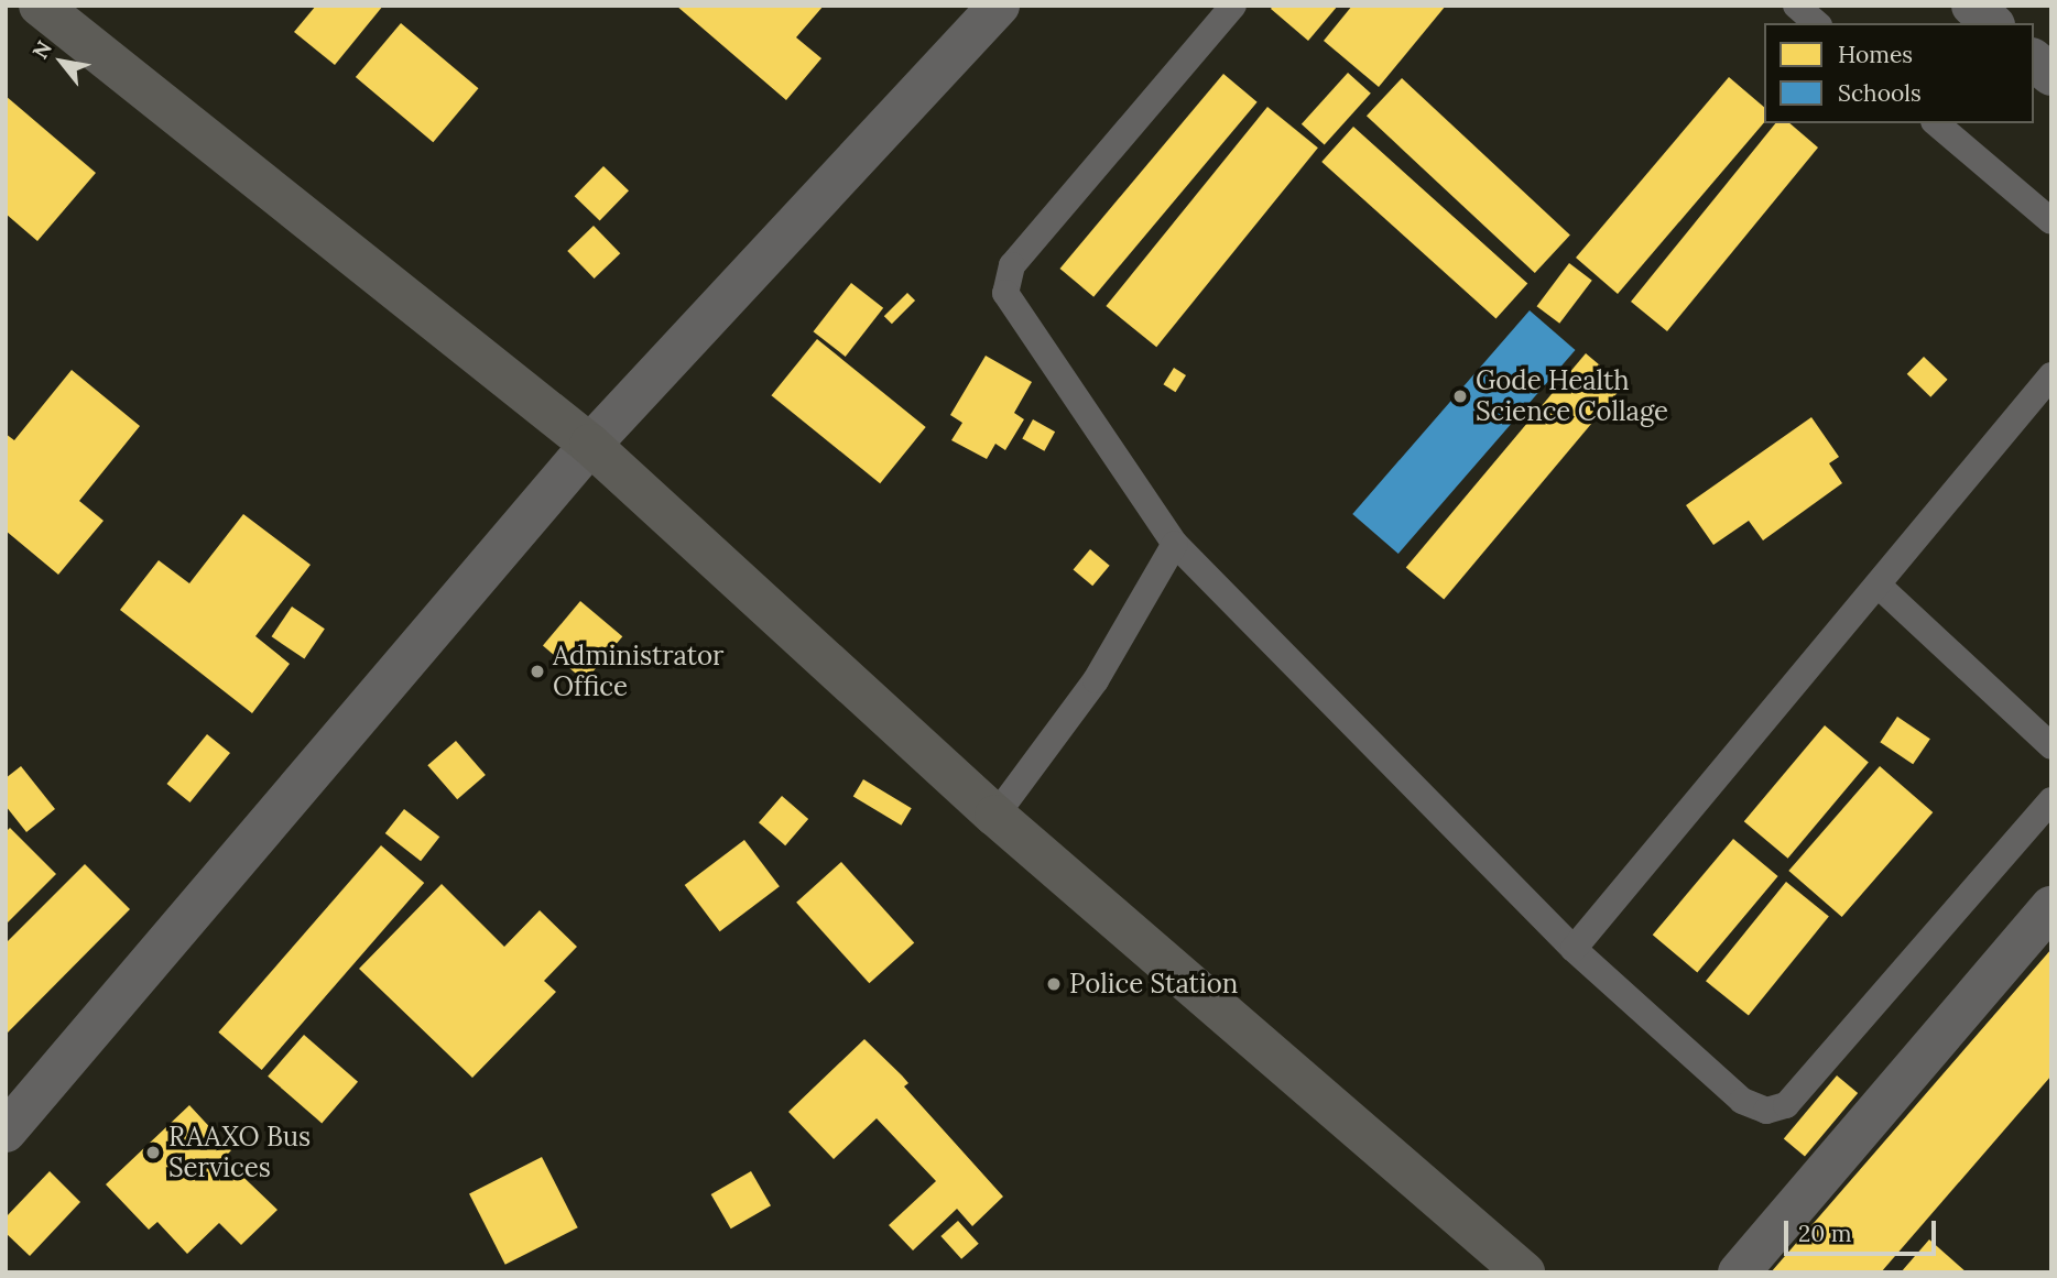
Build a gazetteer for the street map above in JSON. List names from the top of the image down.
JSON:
{
  "places": [
    "Gode Health Science Collage",
    "Administrator Office",
    "Police Station",
    "RAAXO Bus Services"
  ],
  "legend": ["Homes", "Schools"],
  "scale_bar": "20 m",
  "north": "top left"
}
